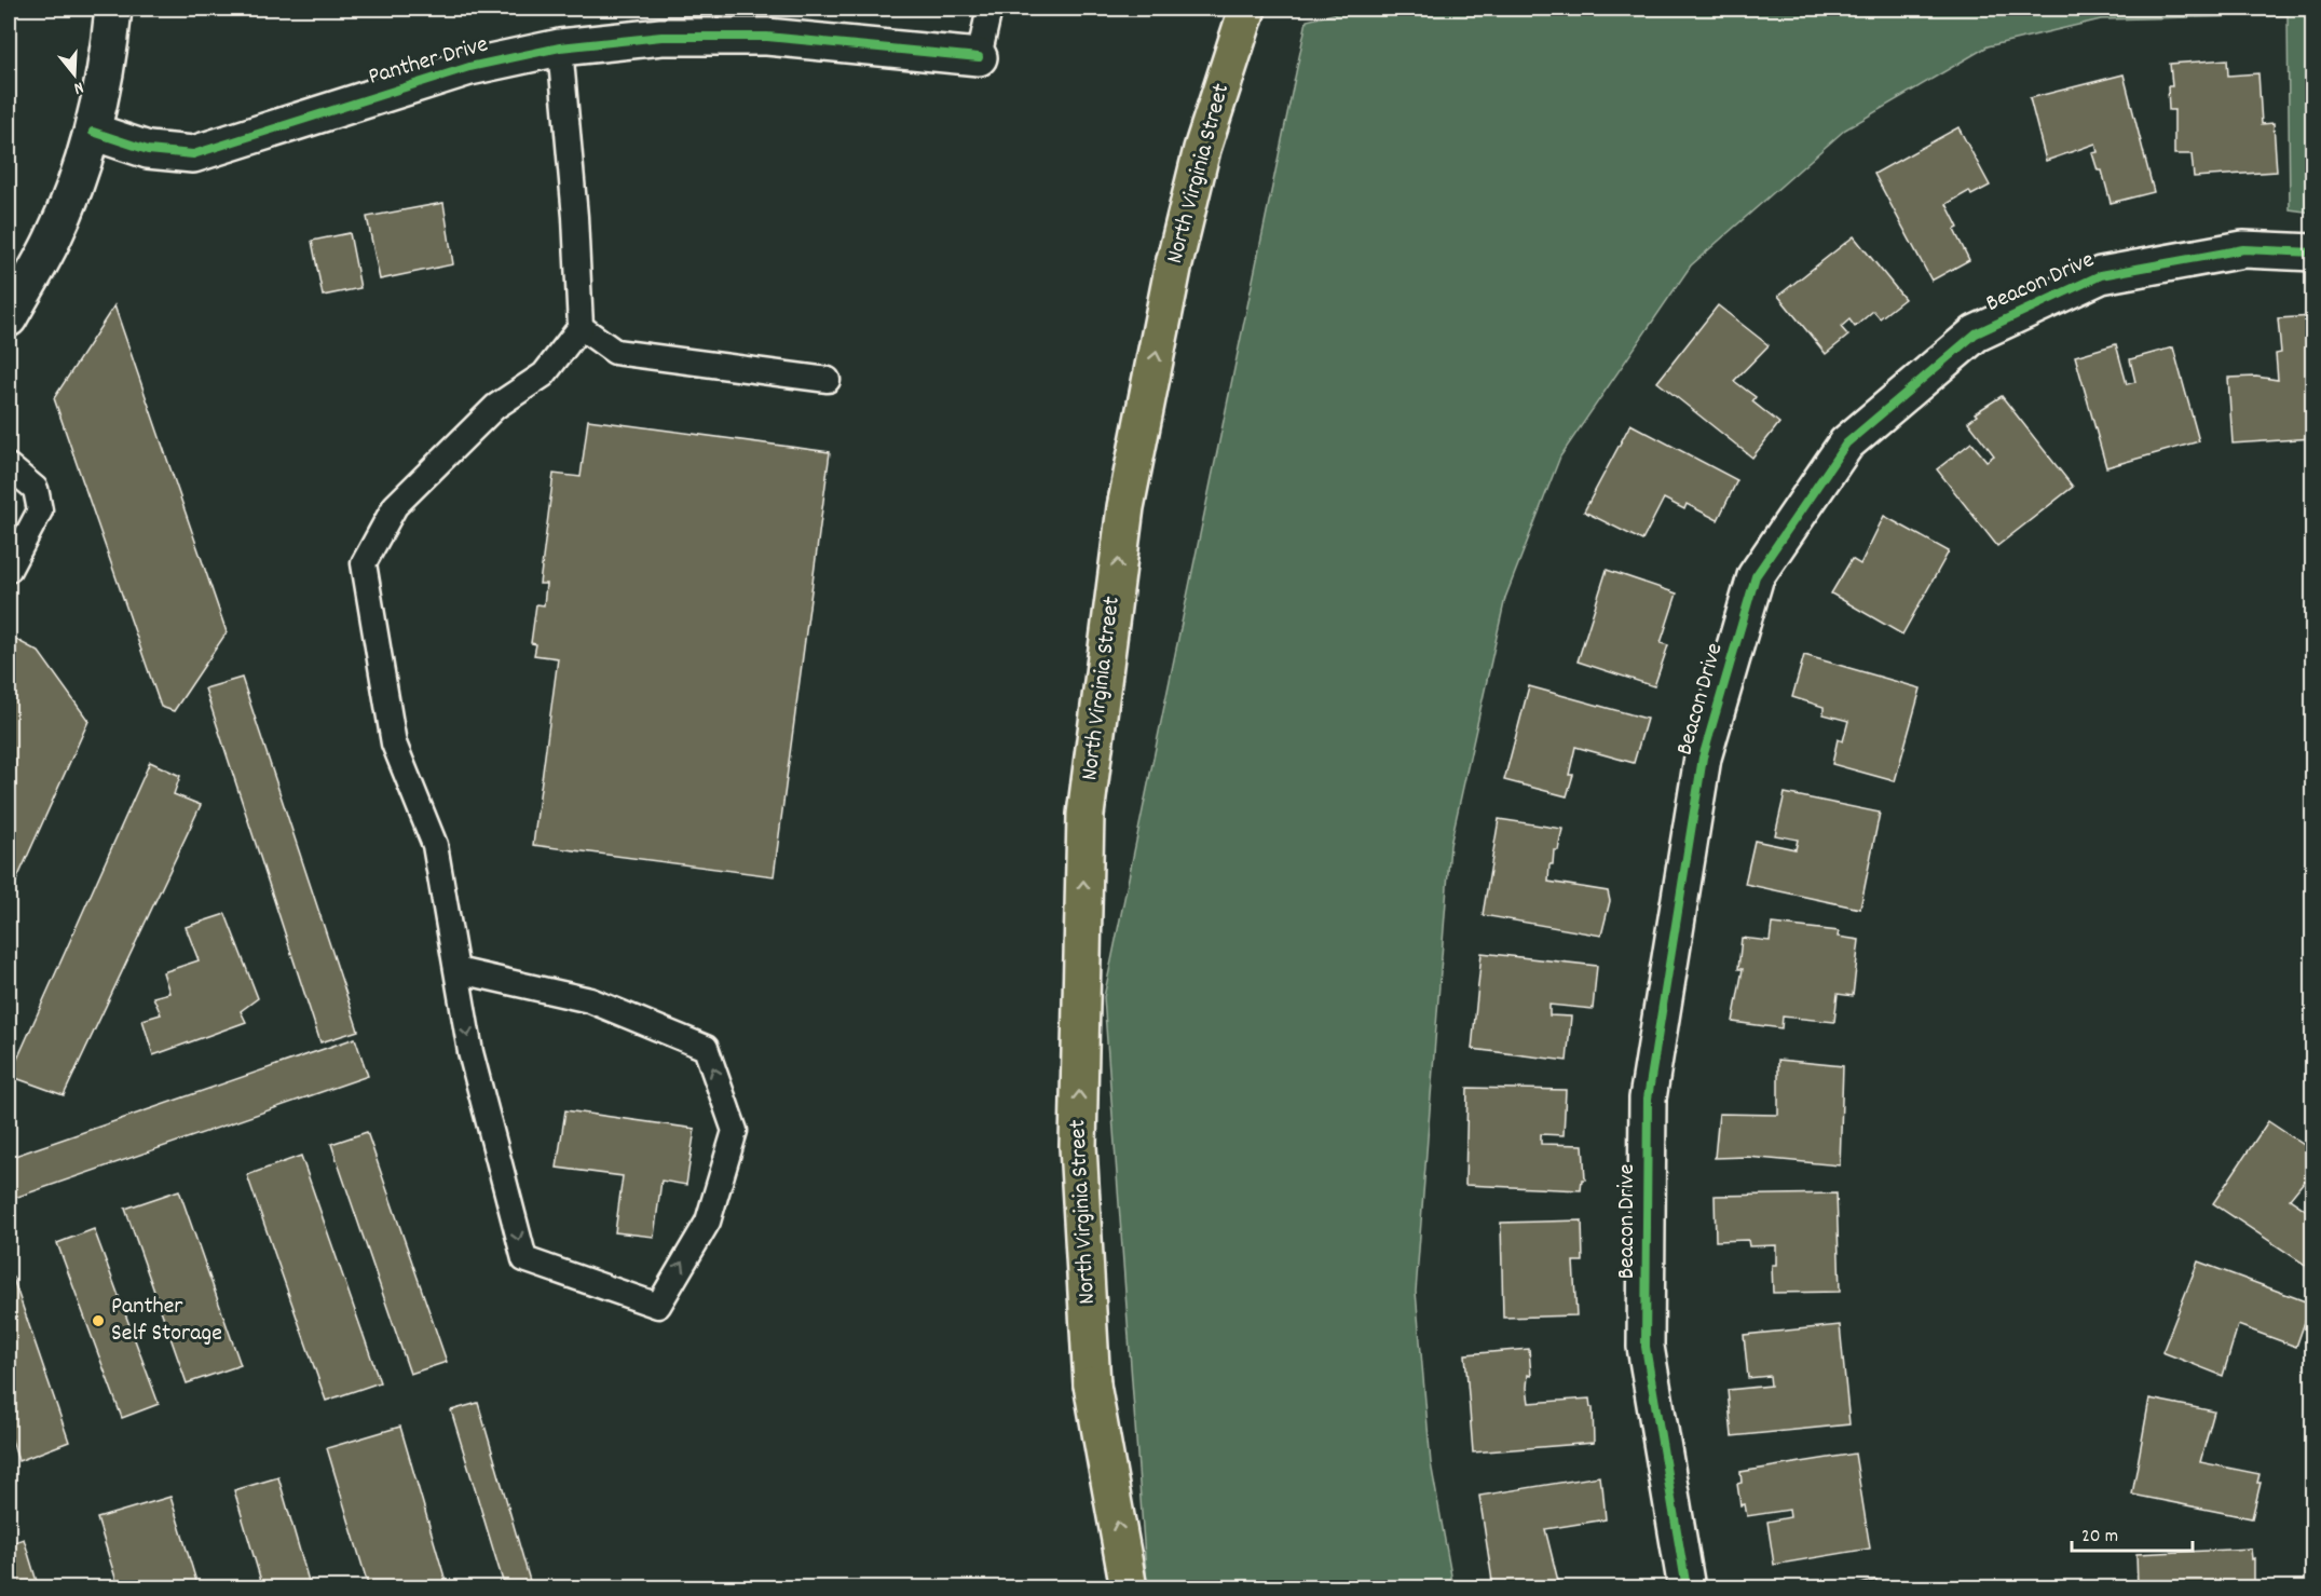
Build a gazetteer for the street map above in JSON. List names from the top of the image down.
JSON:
{
  "streets": {
    "main road": ["North Virginia Street"],
    "street": ["Panther Drive", "Beacon Drive"]
  },
  "one_way": ["North Virginia Street"],
  "places": ["Panther Self Storage"],
  "scale_bar": "20 m",
  "north": "bottom"
}
